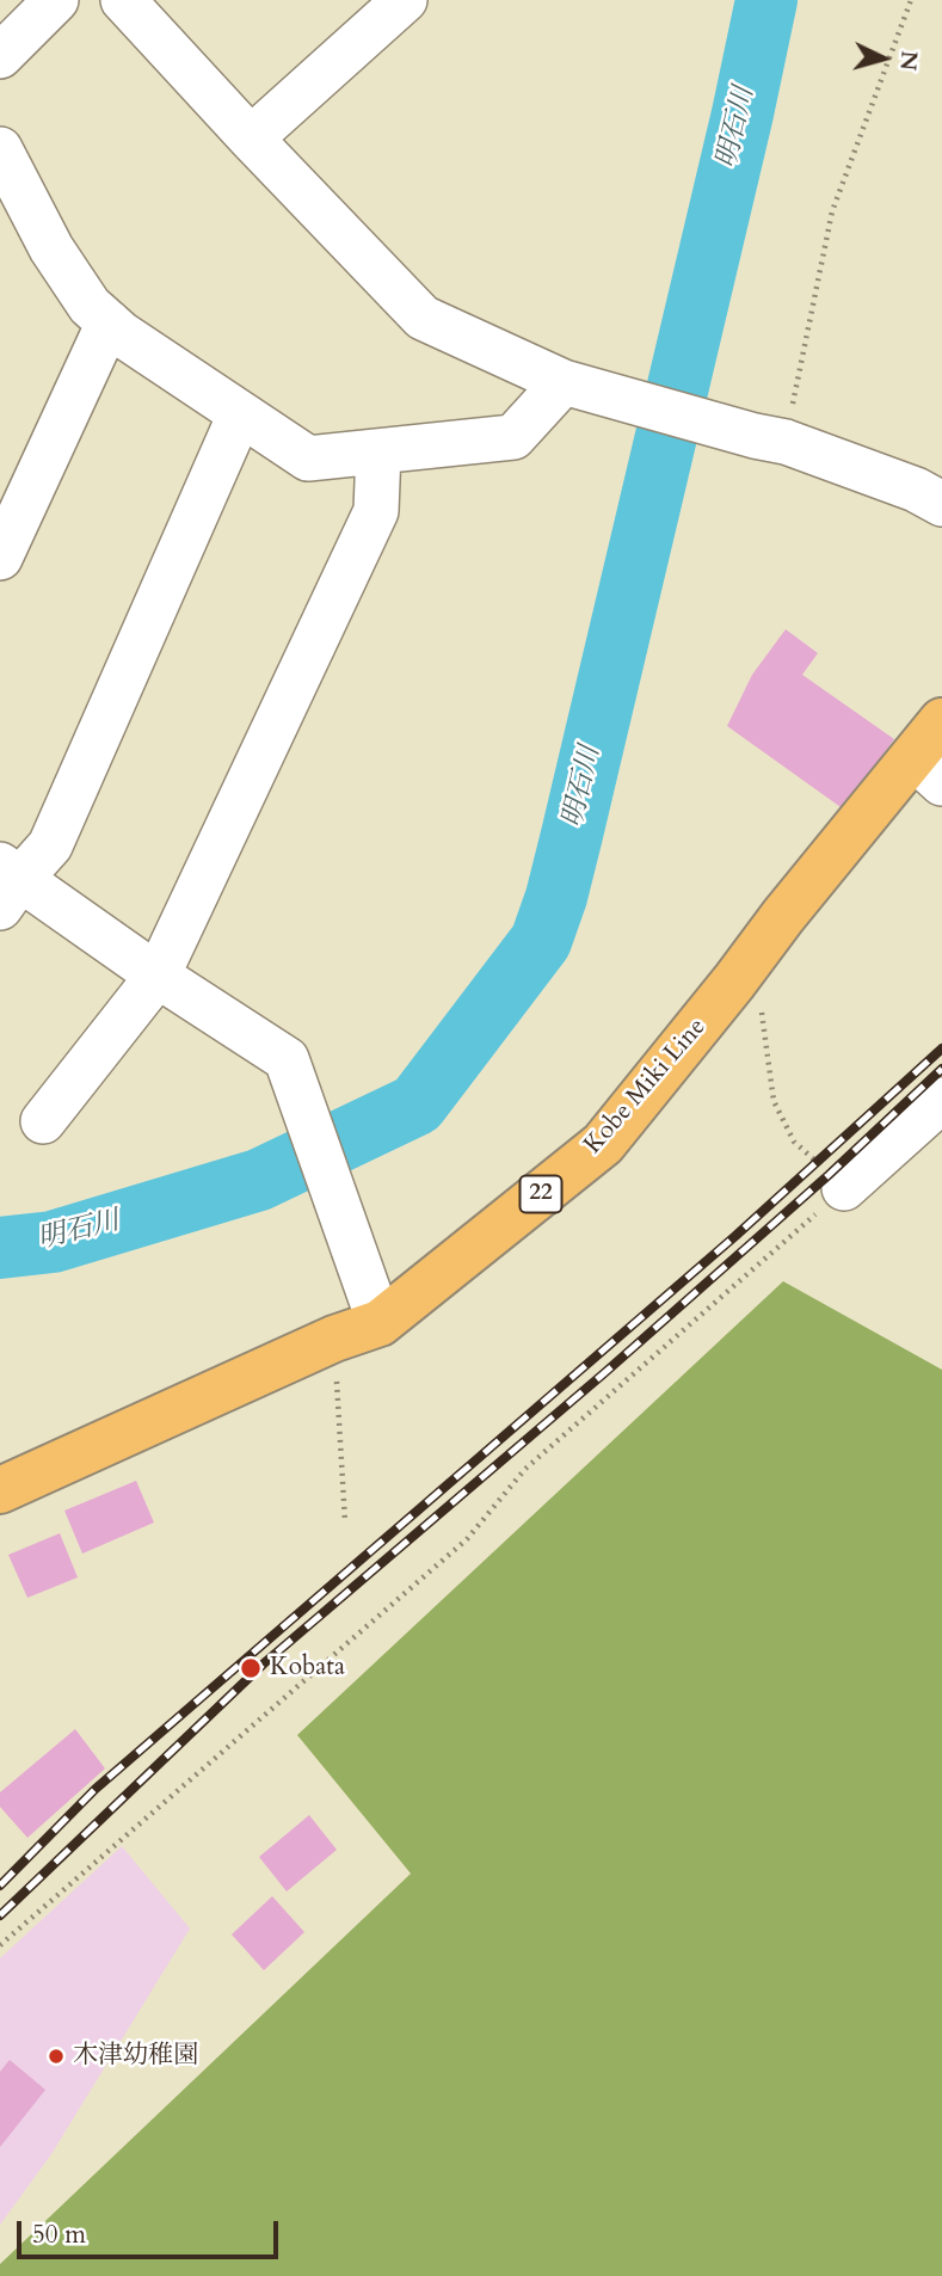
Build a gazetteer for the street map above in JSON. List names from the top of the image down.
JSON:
{
  "streets": {
    "main road": ["Kobe Miki Line", "22"]
  },
  "water": ["明石川"],
  "places": ["Kobata", "木津幼稚園"],
  "scale_bar": "50 m",
  "north": "right"
}
